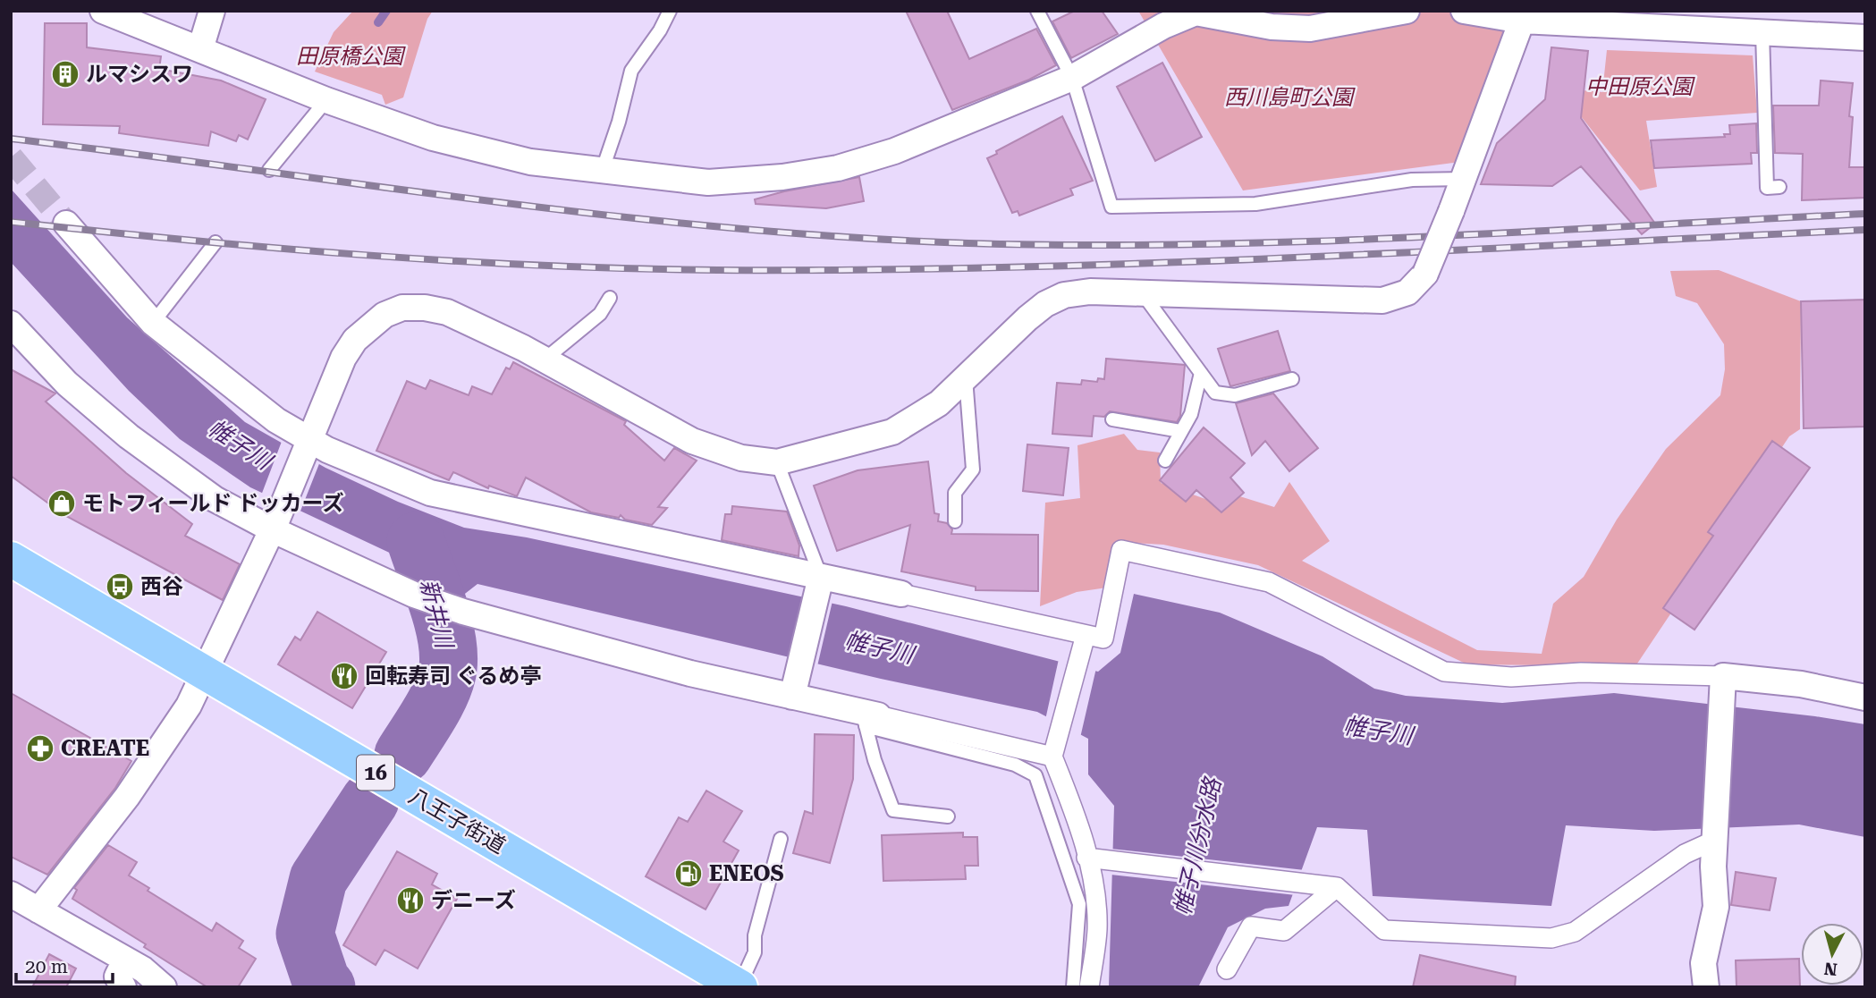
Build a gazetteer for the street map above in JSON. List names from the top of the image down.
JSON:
{
  "streets": {
    "highway": ["16", "八王子街道"]
  },
  "water": ["帷子川", "新井川", "帷子川分水路"],
  "parks": ["田原橋公園", "中田原公園", "西川島町公園"],
  "places": {
    "building": ["ルマシスワ"],
    "shop": ["モトフィールド ドッカーズ"],
    "bus stop": ["西谷"],
    "restaurant": ["回転寿司 ぐるめ亭", "デニーズ"],
    "pharmacy": ["CREATE"],
    "fuel station": ["ENEOS"]
  },
  "scale_bar": "20 m",
  "north": "bottom"
}
